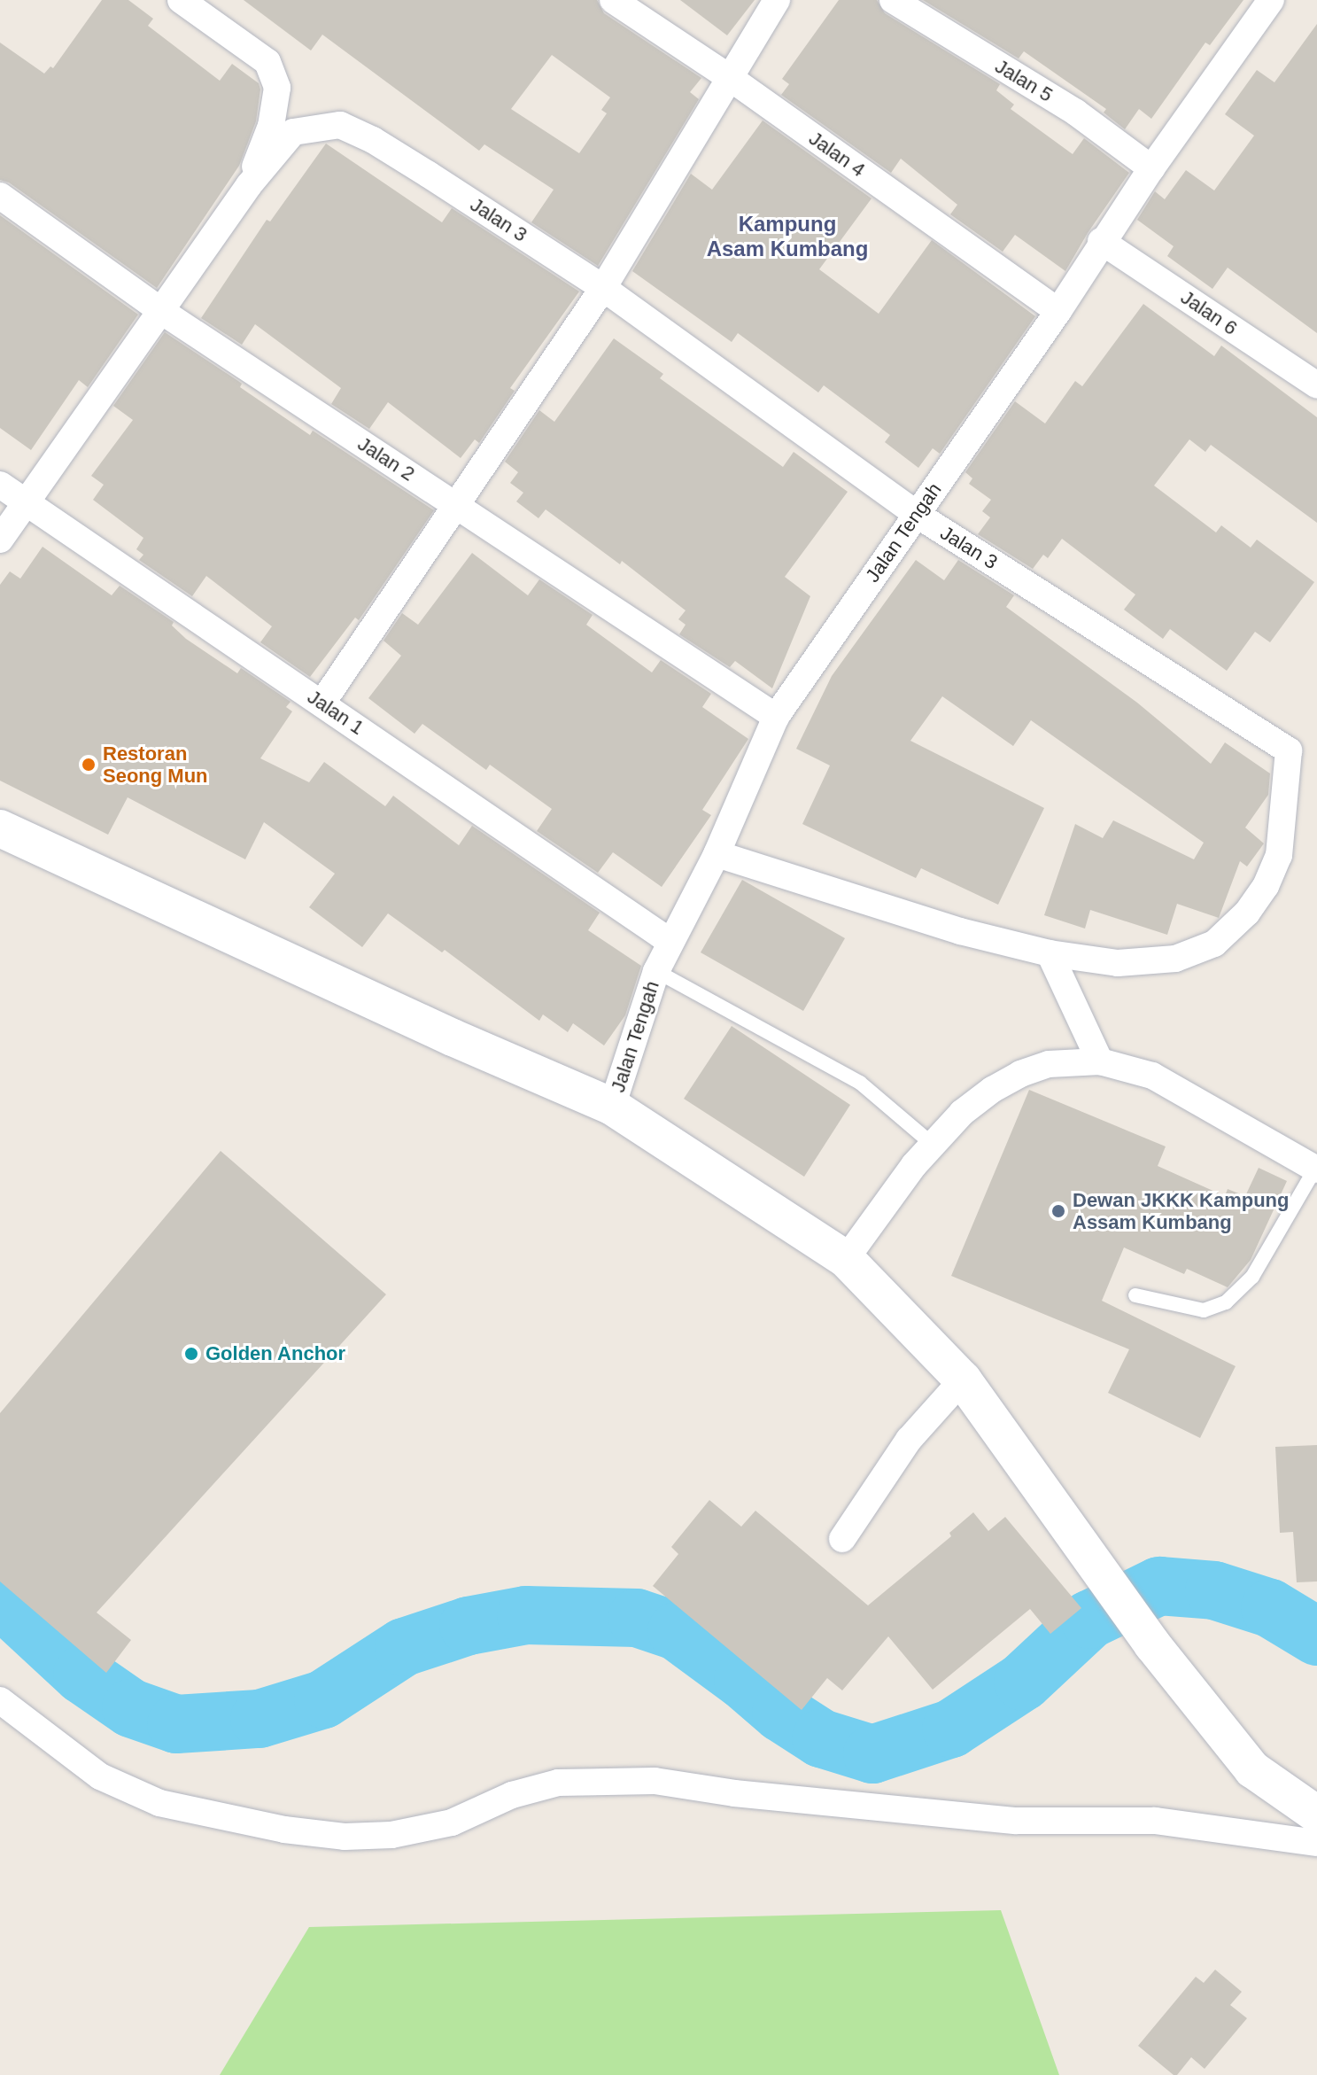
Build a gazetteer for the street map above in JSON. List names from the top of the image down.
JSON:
{
  "streets": {
    "street": [
      "Jalan 5",
      "Jalan 4",
      "Jalan 3",
      "Jalan 6",
      "Jalan 2",
      "Jalan Tengah",
      "Jalan 1"
    ]
  },
  "crossings": [
    ["Jalan 5", "Jalan Tengah"],
    ["Jalan 4", "Jalan Tengah"],
    ["Jalan 3", "Jalan Tengah"],
    ["Jalan 6", "Jalan Tengah"],
    ["Jalan 2", "Jalan Tengah"],
    ["Jalan Tengah", "Jalan 1"]
  ],
  "districts": ["Kampung Asam Kumbang"],
  "places": ["Restoran Seong Mun", "Dewan JKKK Kampung Assam Kumbang", "Golden Anchor"]
}
